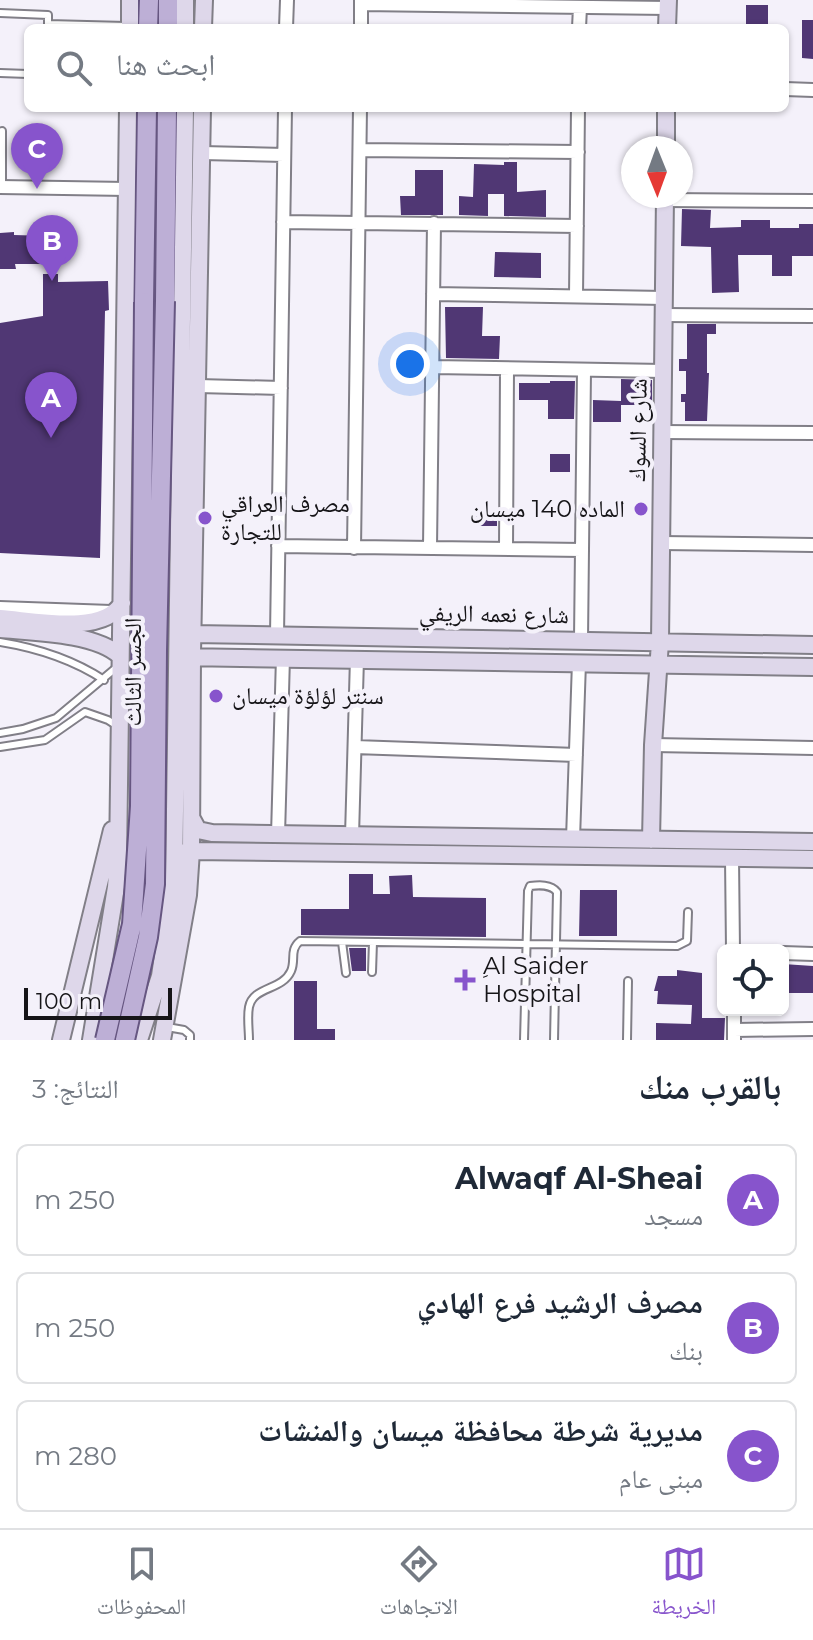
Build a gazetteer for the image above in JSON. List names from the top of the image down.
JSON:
{
  "streets": {
    "main road": ["الجسر الثالث"],
    "street": ["شارع السوك", "شارع نعمه الريفي"]
  },
  "crossings": [
    ["شارع السوك", "شارع نعمه الريفي"]
  ],
  "places": {
    "other": ["الماده 140 ميسان", "مصرف العراقي للتجارة", "سنتر لؤلؤة ميسان"],
    "health": ["ِAl Saider Hospital"]
  },
  "scale_bar": "100 m",
  "north": "bottom",
  "page": {
    "search": "ابحث هنا",
    "pins": ["C", "B", "A"],
    "scale": "100 m",
    "heading": ["بالقرب منك", "النتائج: 3"],
    "list": [
      {
        "mark": "A",
        "name": "Alwaqf Al-Sheai",
        "note": "مسجد",
        "value": "250 m"
      },
      {
        "mark": "B",
        "name": "مصرف الرشيد فرع الهادي",
        "note": "بنك",
        "value": "250 m"
      },
      {
        "mark": "C",
        "name": "مديرية شرطة محافظة ميسان والمنشات",
        "note": "مبنى عام",
        "value": "280 m"
      }
    ],
    "nav": ["الخريطة", "الاتجاهات", "المحفوظات"]
  }
}
